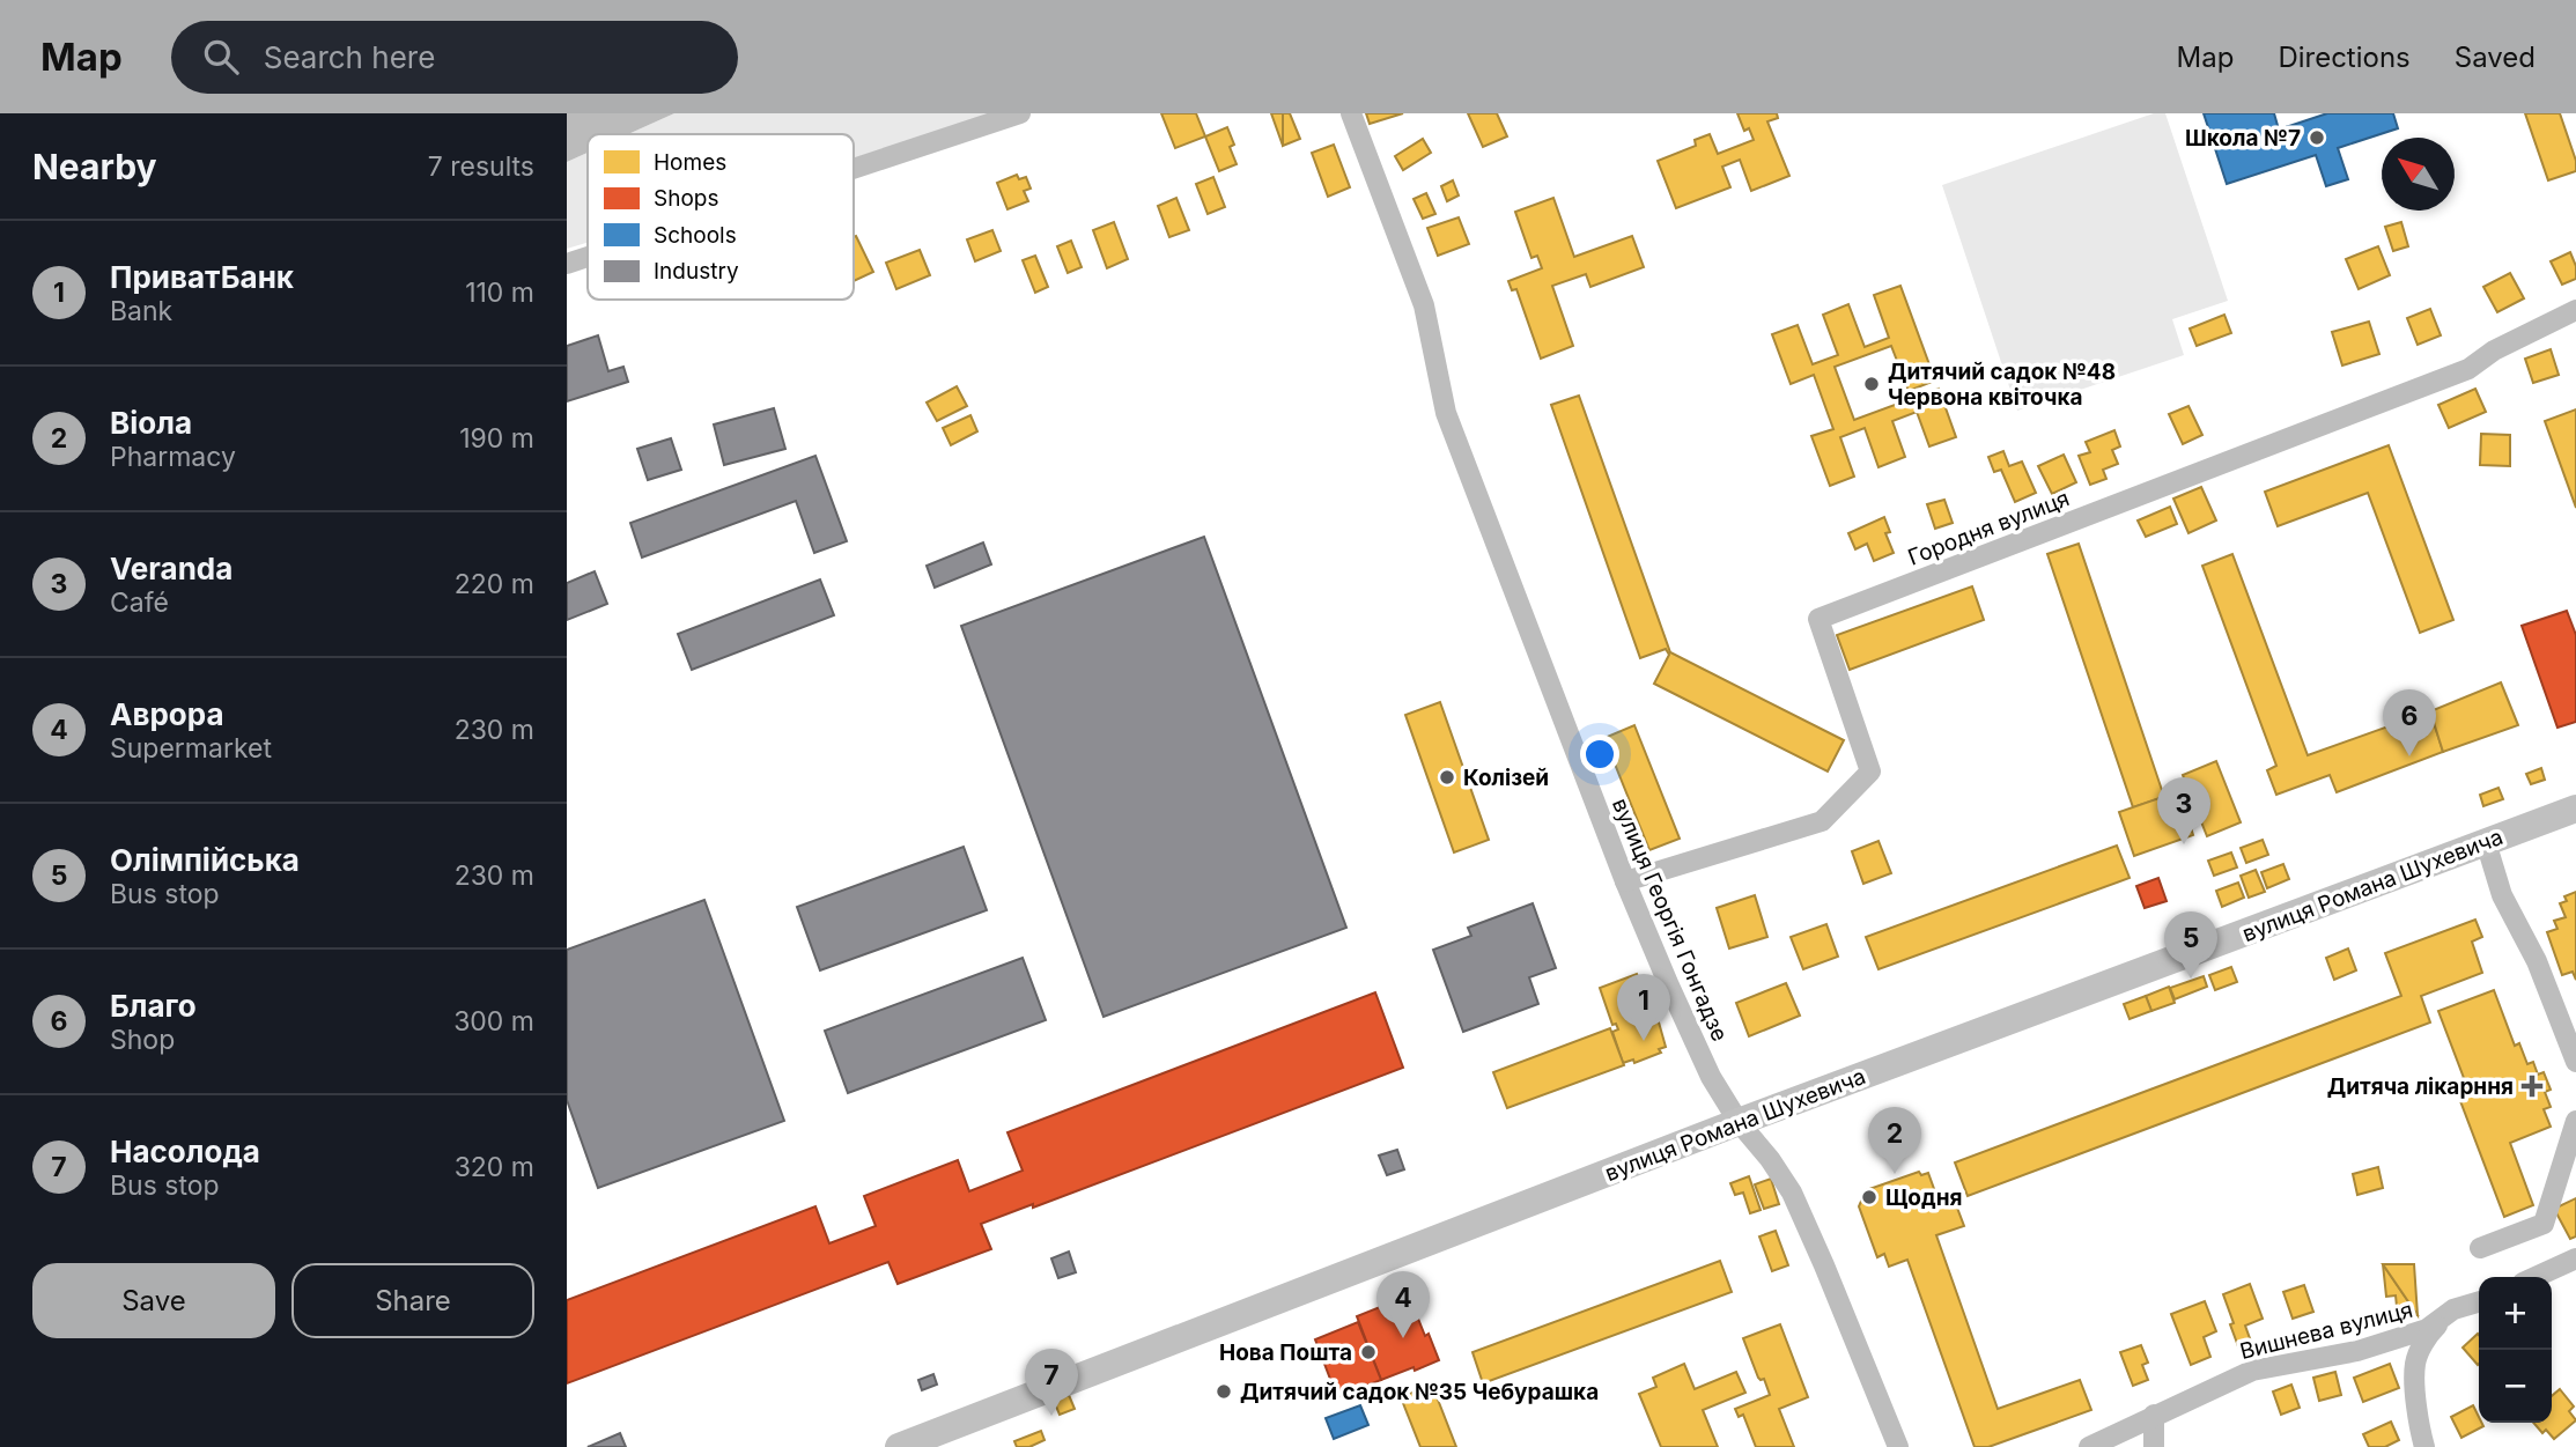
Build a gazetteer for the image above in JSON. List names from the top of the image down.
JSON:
{
  "streets": {
    "main road": ["вулиця Романа Шухевича"],
    "street": ["Городня вулиця", "вулиця Георгія Гонгадзе", "Вишнева вулиця"]
  },
  "crossings": [
    ["Городня вулиця", "вулиця Георгія Гонгадзе"],
    ["вулиця Романа Шухевича", "вулиця Георгія Гонгадзе"]
  ],
  "places": {
    "other": [
      "Школа №7",
      "Дитячий садок №48 Червона квіточка",
      "Колізей",
      "Щодня",
      "Нова Пошта",
      "Дитячий садок №35 Чебурашка"
    ],
    "health": ["Дитяча лікарння"]
  },
  "legend": [
    "Homes",
    "Shops",
    "Schools",
    "Industry"
  ],
  "north": "top left",
  "page": {
    "header": "Map",
    "search": "Search here",
    "nav": ["Map", "Directions", "Saved"],
    "heading": ["Nearby", "7 results"],
    "list": [
      {
        "mark": "1",
        "name": "ПриватБанк",
        "note": "Bank",
        "value": "110 m"
      },
      {
        "mark": "2",
        "name": "Віола",
        "note": "Pharmacy",
        "value": "190 m"
      },
      {
        "mark": "3",
        "name": "Veranda",
        "note": "Café",
        "value": "220 m"
      },
      {
        "mark": "4",
        "name": "Аврора",
        "note": "Supermarket",
        "value": "230 m"
      },
      {
        "mark": "5",
        "name": "Олiмпiйська",
        "note": "Bus stop",
        "value": "230 m"
      },
      {
        "mark": "6",
        "name": "Благо",
        "note": "Shop",
        "value": "300 m"
      },
      {
        "mark": "7",
        "name": "Насолода",
        "note": "Bus stop",
        "value": "320 m"
      }
    ],
    "pins": [
      "6",
      "3",
      "5",
      "1",
      "2",
      "4",
      "7"
    ],
    "buttons": ["Save", "Share"],
    "map_buttons": ["+", "−"]
  }
}
